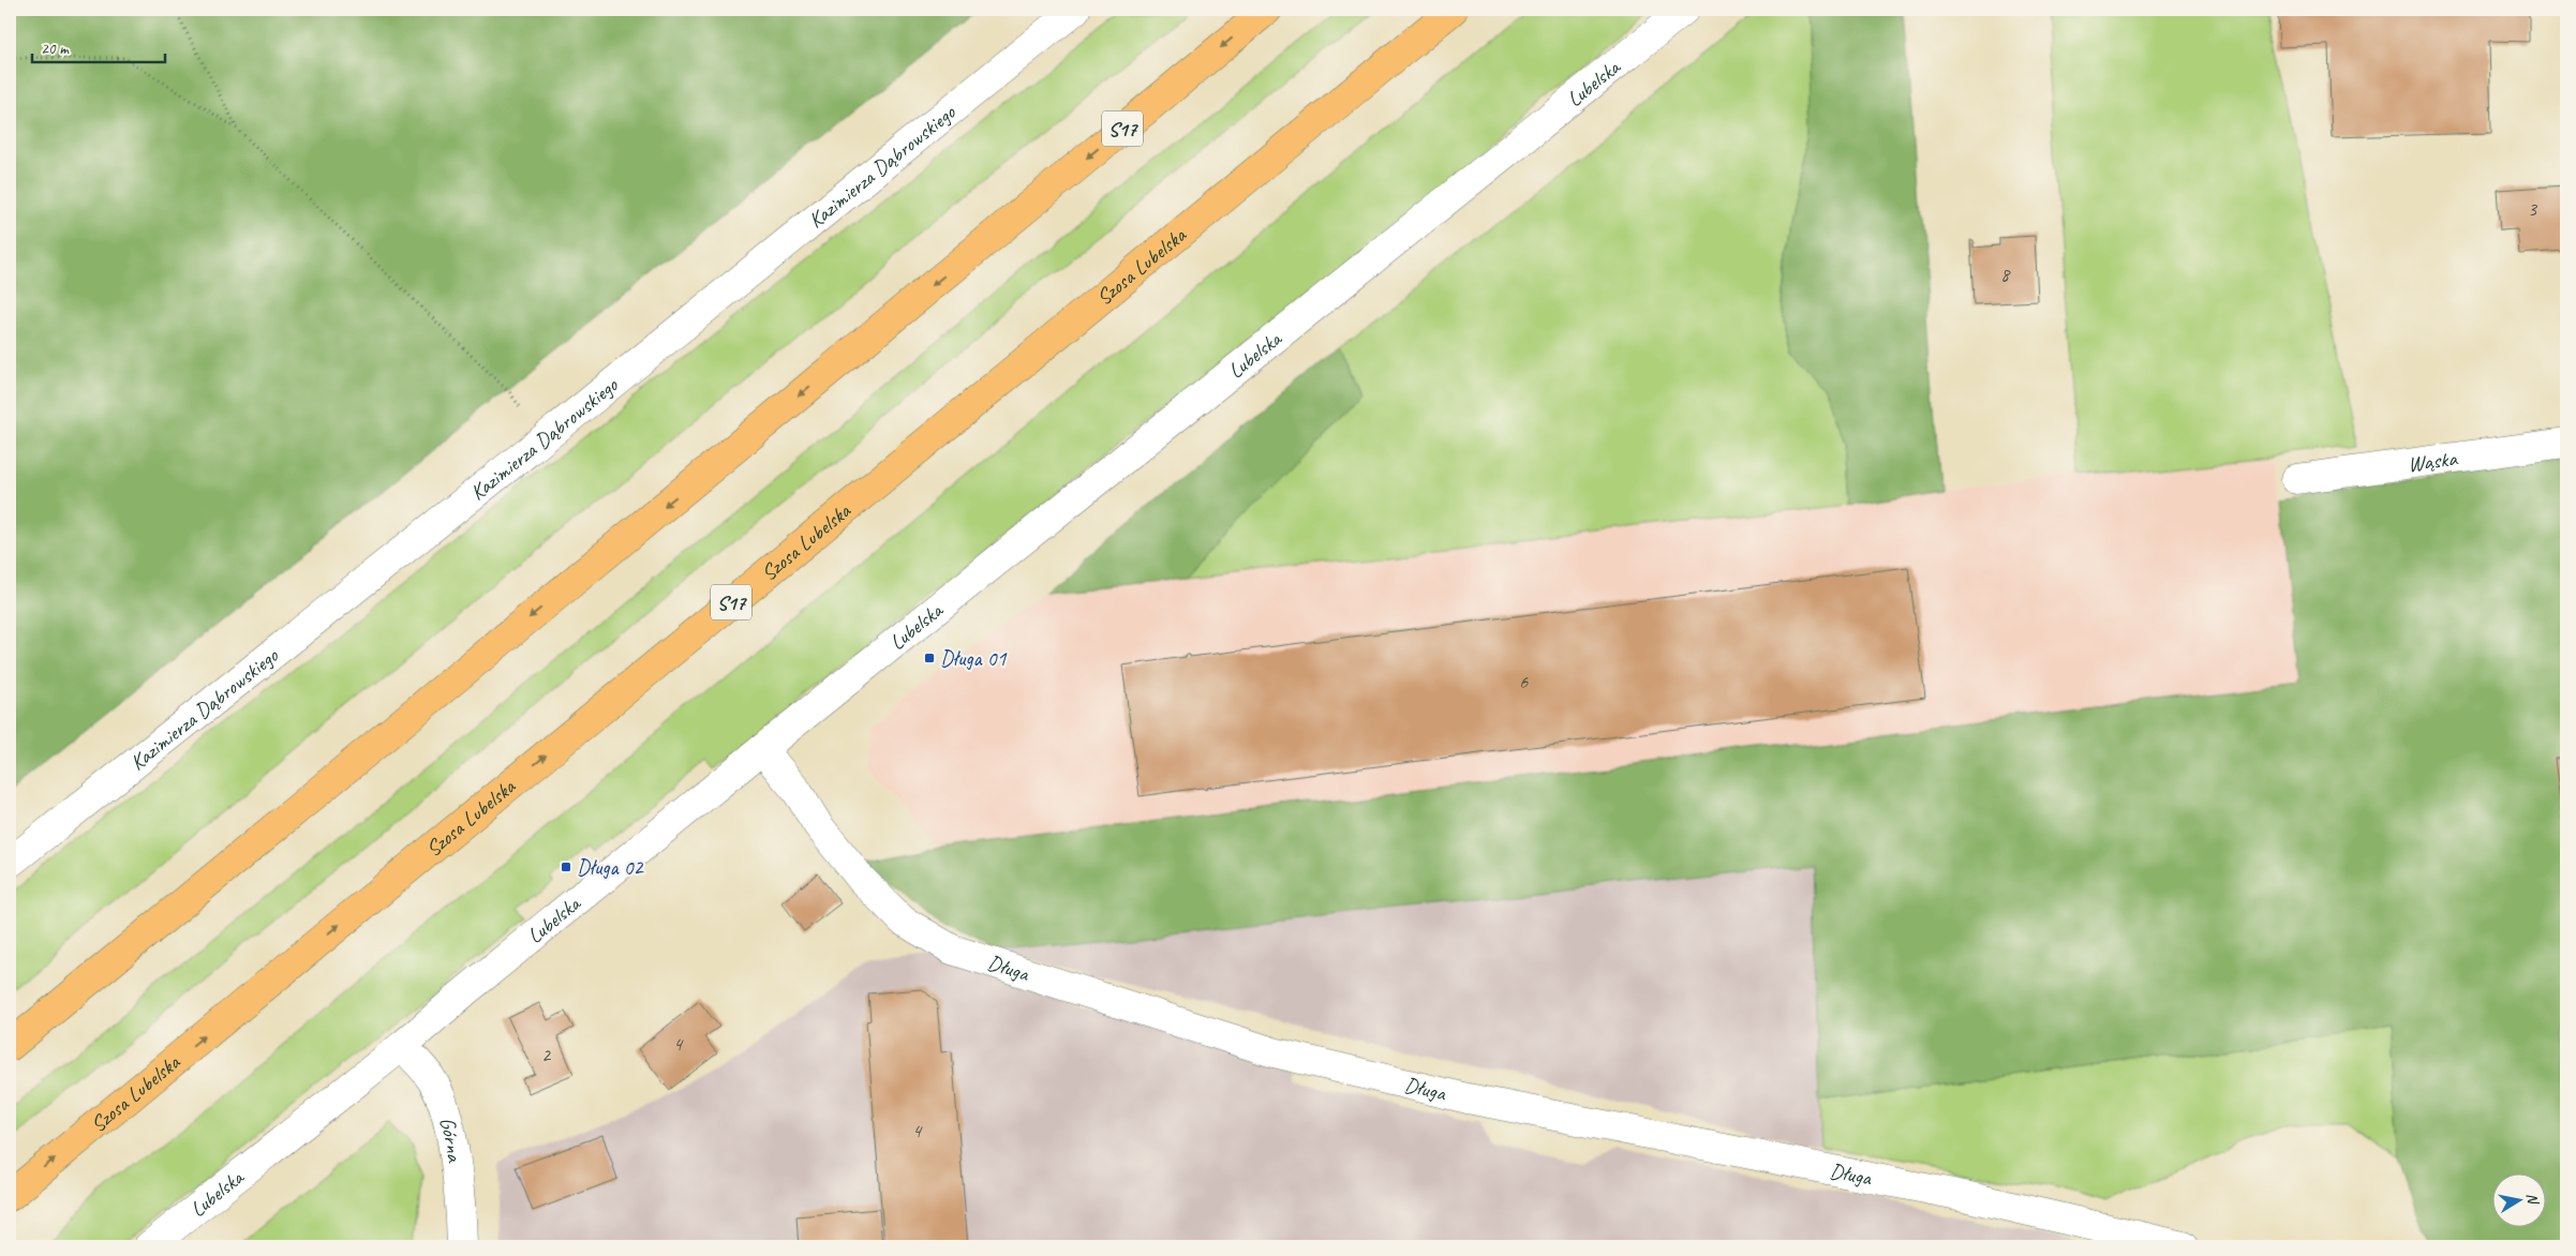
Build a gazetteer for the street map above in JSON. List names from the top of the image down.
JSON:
{
  "streets": {
    "highway": ["S17", "Szosa Lubelska"],
    "street": [
      "Lubelska",
      "Kazimierza Dąbrowskiego",
      "Wąska",
      "Długa",
      "Górna"
    ]
  },
  "crossings": [
    ["Lubelska", "Długa"],
    ["Lubelska", "Górna"]
  ],
  "places": {
    "transit": ["Długa 01", "Długa 02"]
  },
  "house_numbers": [
    "3",
    "8",
    "6",
    "4",
    "2",
    "4"
  ],
  "scale_bar": "20 m",
  "north": "right"
}
